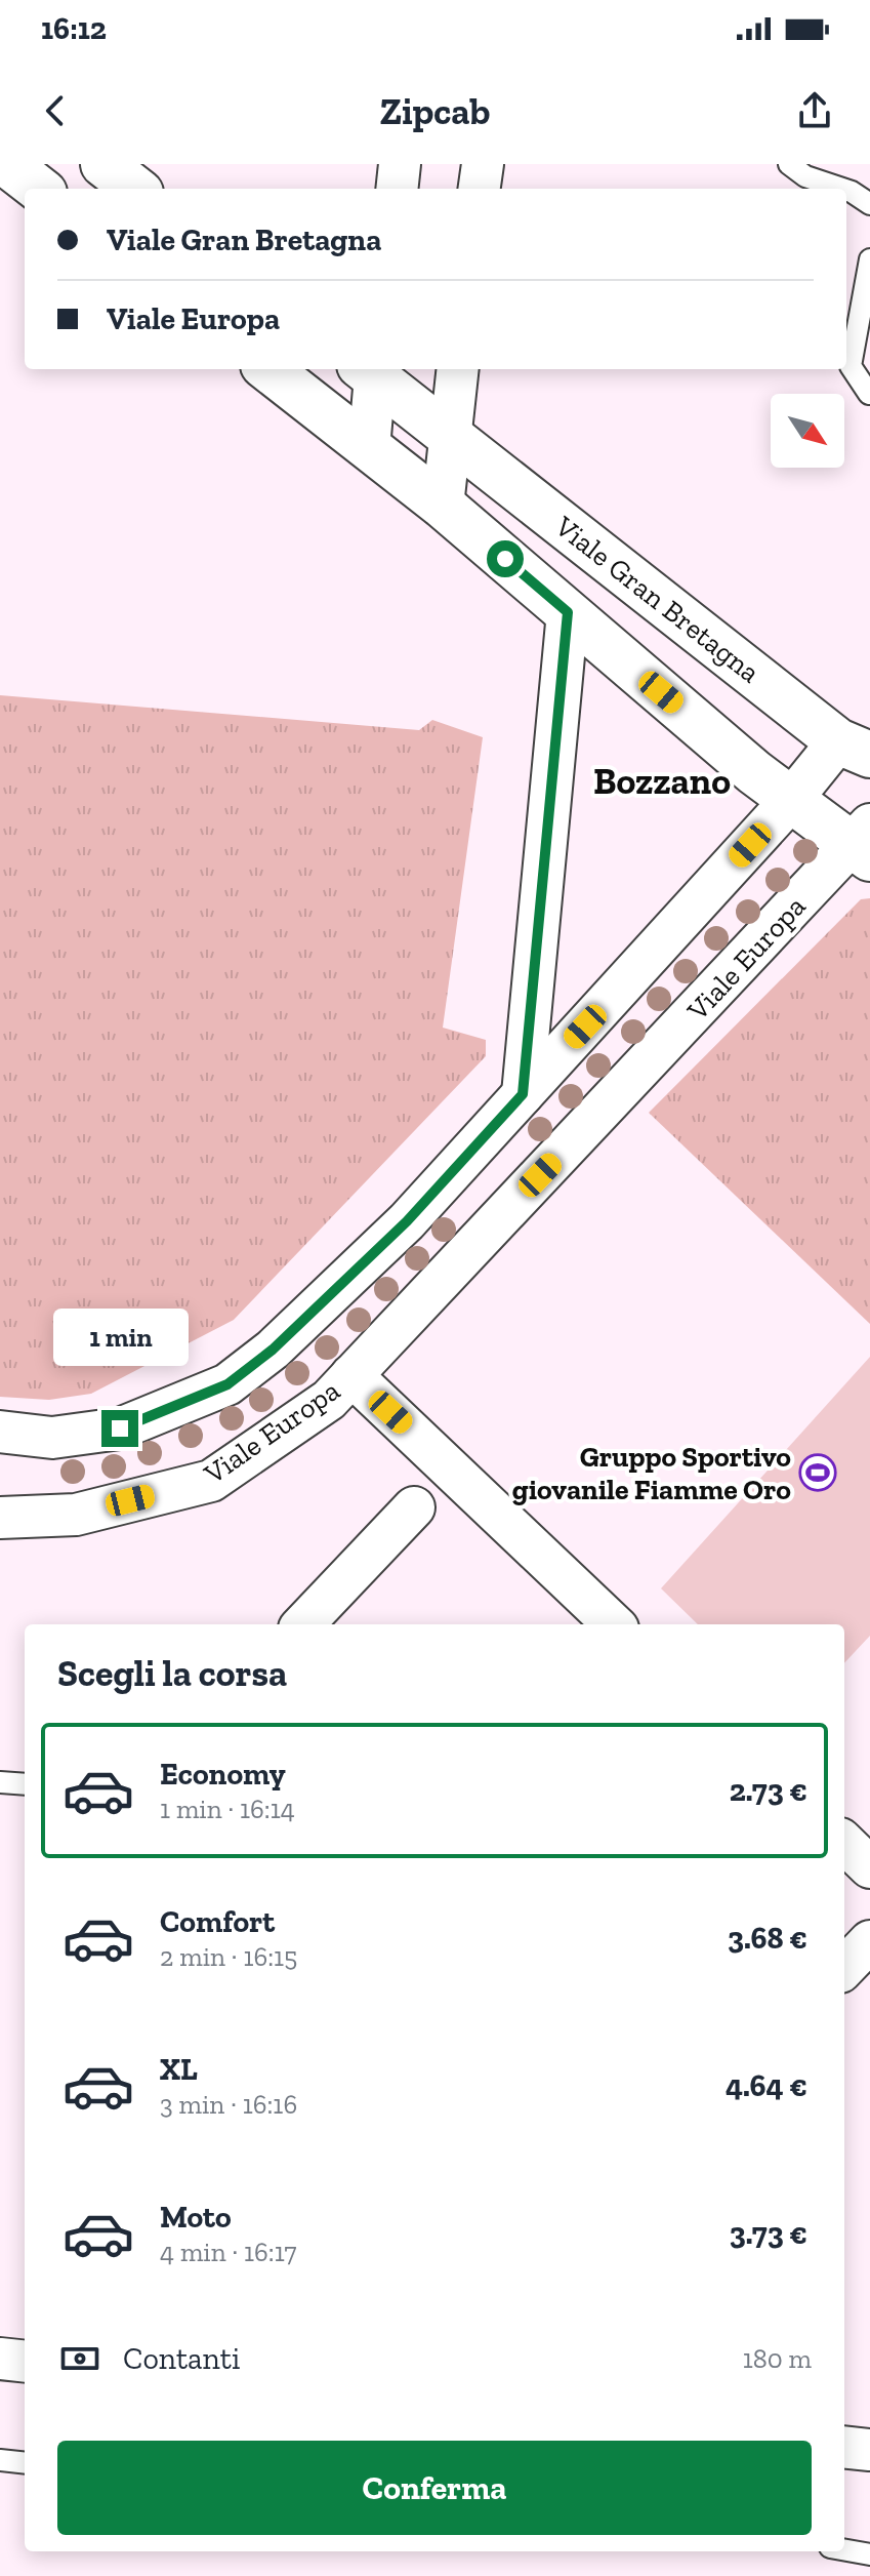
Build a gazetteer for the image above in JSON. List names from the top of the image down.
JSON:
{
  "streets": {
    "street": ["Viale Gran Bretagna", "Viale Europa"]
  },
  "districts": ["Bozzano"],
  "places": {
    "sports": ["Gruppo Sportivo giovanile Fiamme Oro"]
  },
  "north": "bottom right",
  "page": {
    "status": "16:12",
    "header": "Zipcab",
    "banner": ["Viale Gran Bretagna", "Viale Europa"],
    "bubble": "1 min",
    "heading": "Scegli la corsa",
    "list": [
      {
        "name": "Economy",
        "note": "1 min · 16:14",
        "value": "2.73 €"
      },
      {
        "name": "Comfort",
        "note": "2 min · 16:15",
        "value": "3.68 €"
      },
      {
        "name": "XL",
        "note": "3 min · 16:16",
        "value": "4.64 €"
      },
      {
        "name": "Moto",
        "note": "4 min · 16:17",
        "value": "3.73 €"
      }
    ],
    "pay": ["Contanti", "180 m"],
    "buttons": "Conferma"
  }
}
